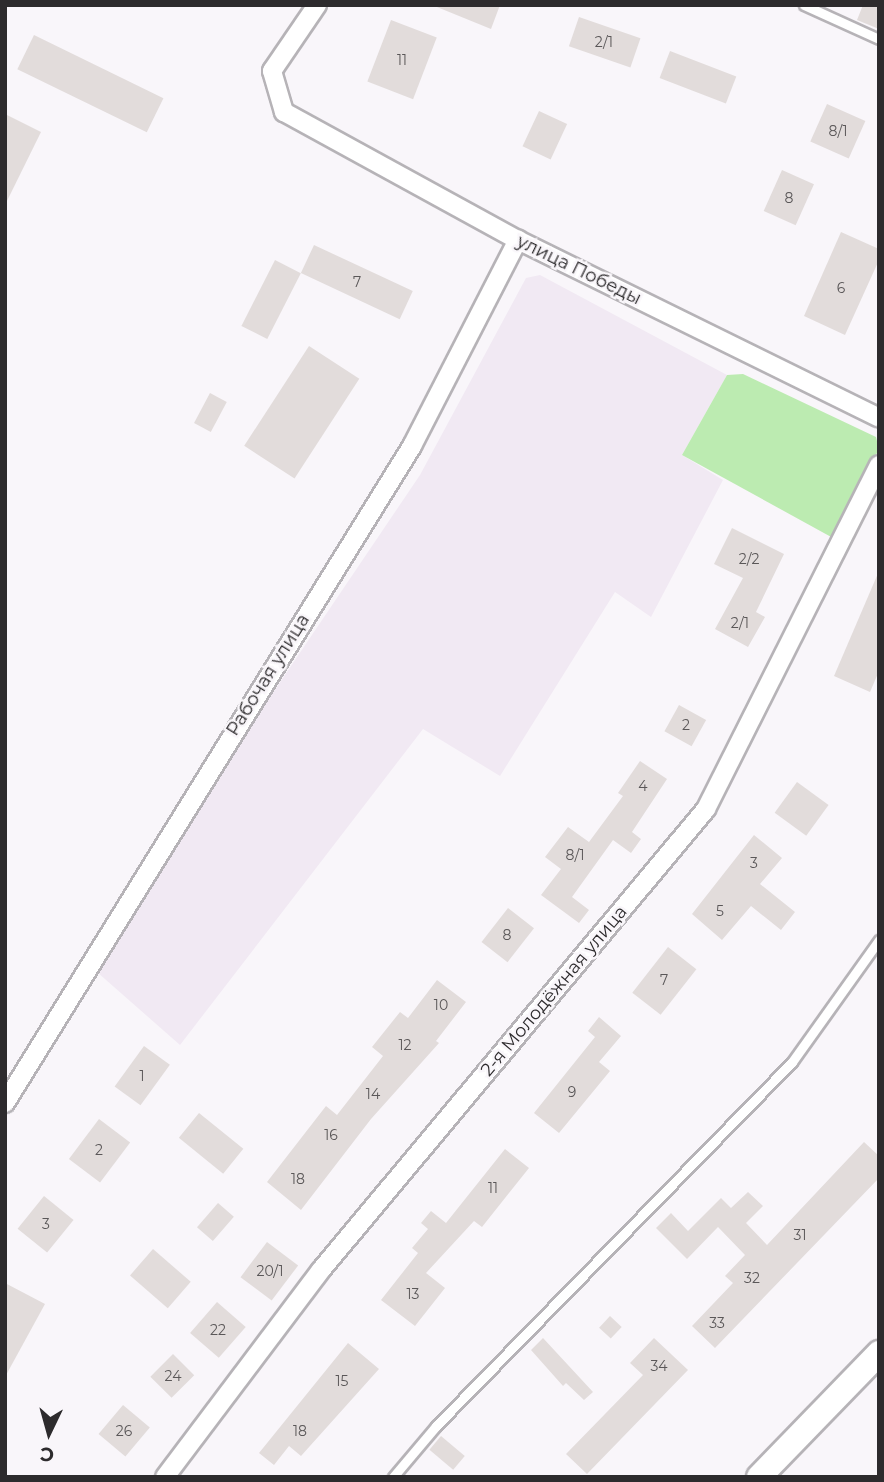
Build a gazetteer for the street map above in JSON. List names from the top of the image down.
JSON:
{
  "streets": {
    "street": ["улица Победы", "Рабочая улица", "2-я Молодёжная улица"]
  },
  "crossings": [
    ["улица Победы", "Рабочая улица"]
  ],
  "house_numbers": [
    "2/1",
    "11",
    "8/1",
    "8",
    "7",
    "6",
    "2/2",
    "2/1",
    "2",
    "4",
    "8/1",
    "3",
    "5",
    "8",
    "7",
    "10",
    "12",
    "1",
    "9",
    "14",
    "16",
    "2",
    "18",
    "11",
    "3",
    "31",
    "20/1",
    "32",
    "13",
    "33",
    "22",
    "34",
    "24",
    "15",
    "26",
    "18"
  ],
  "north": "bottom"
}
